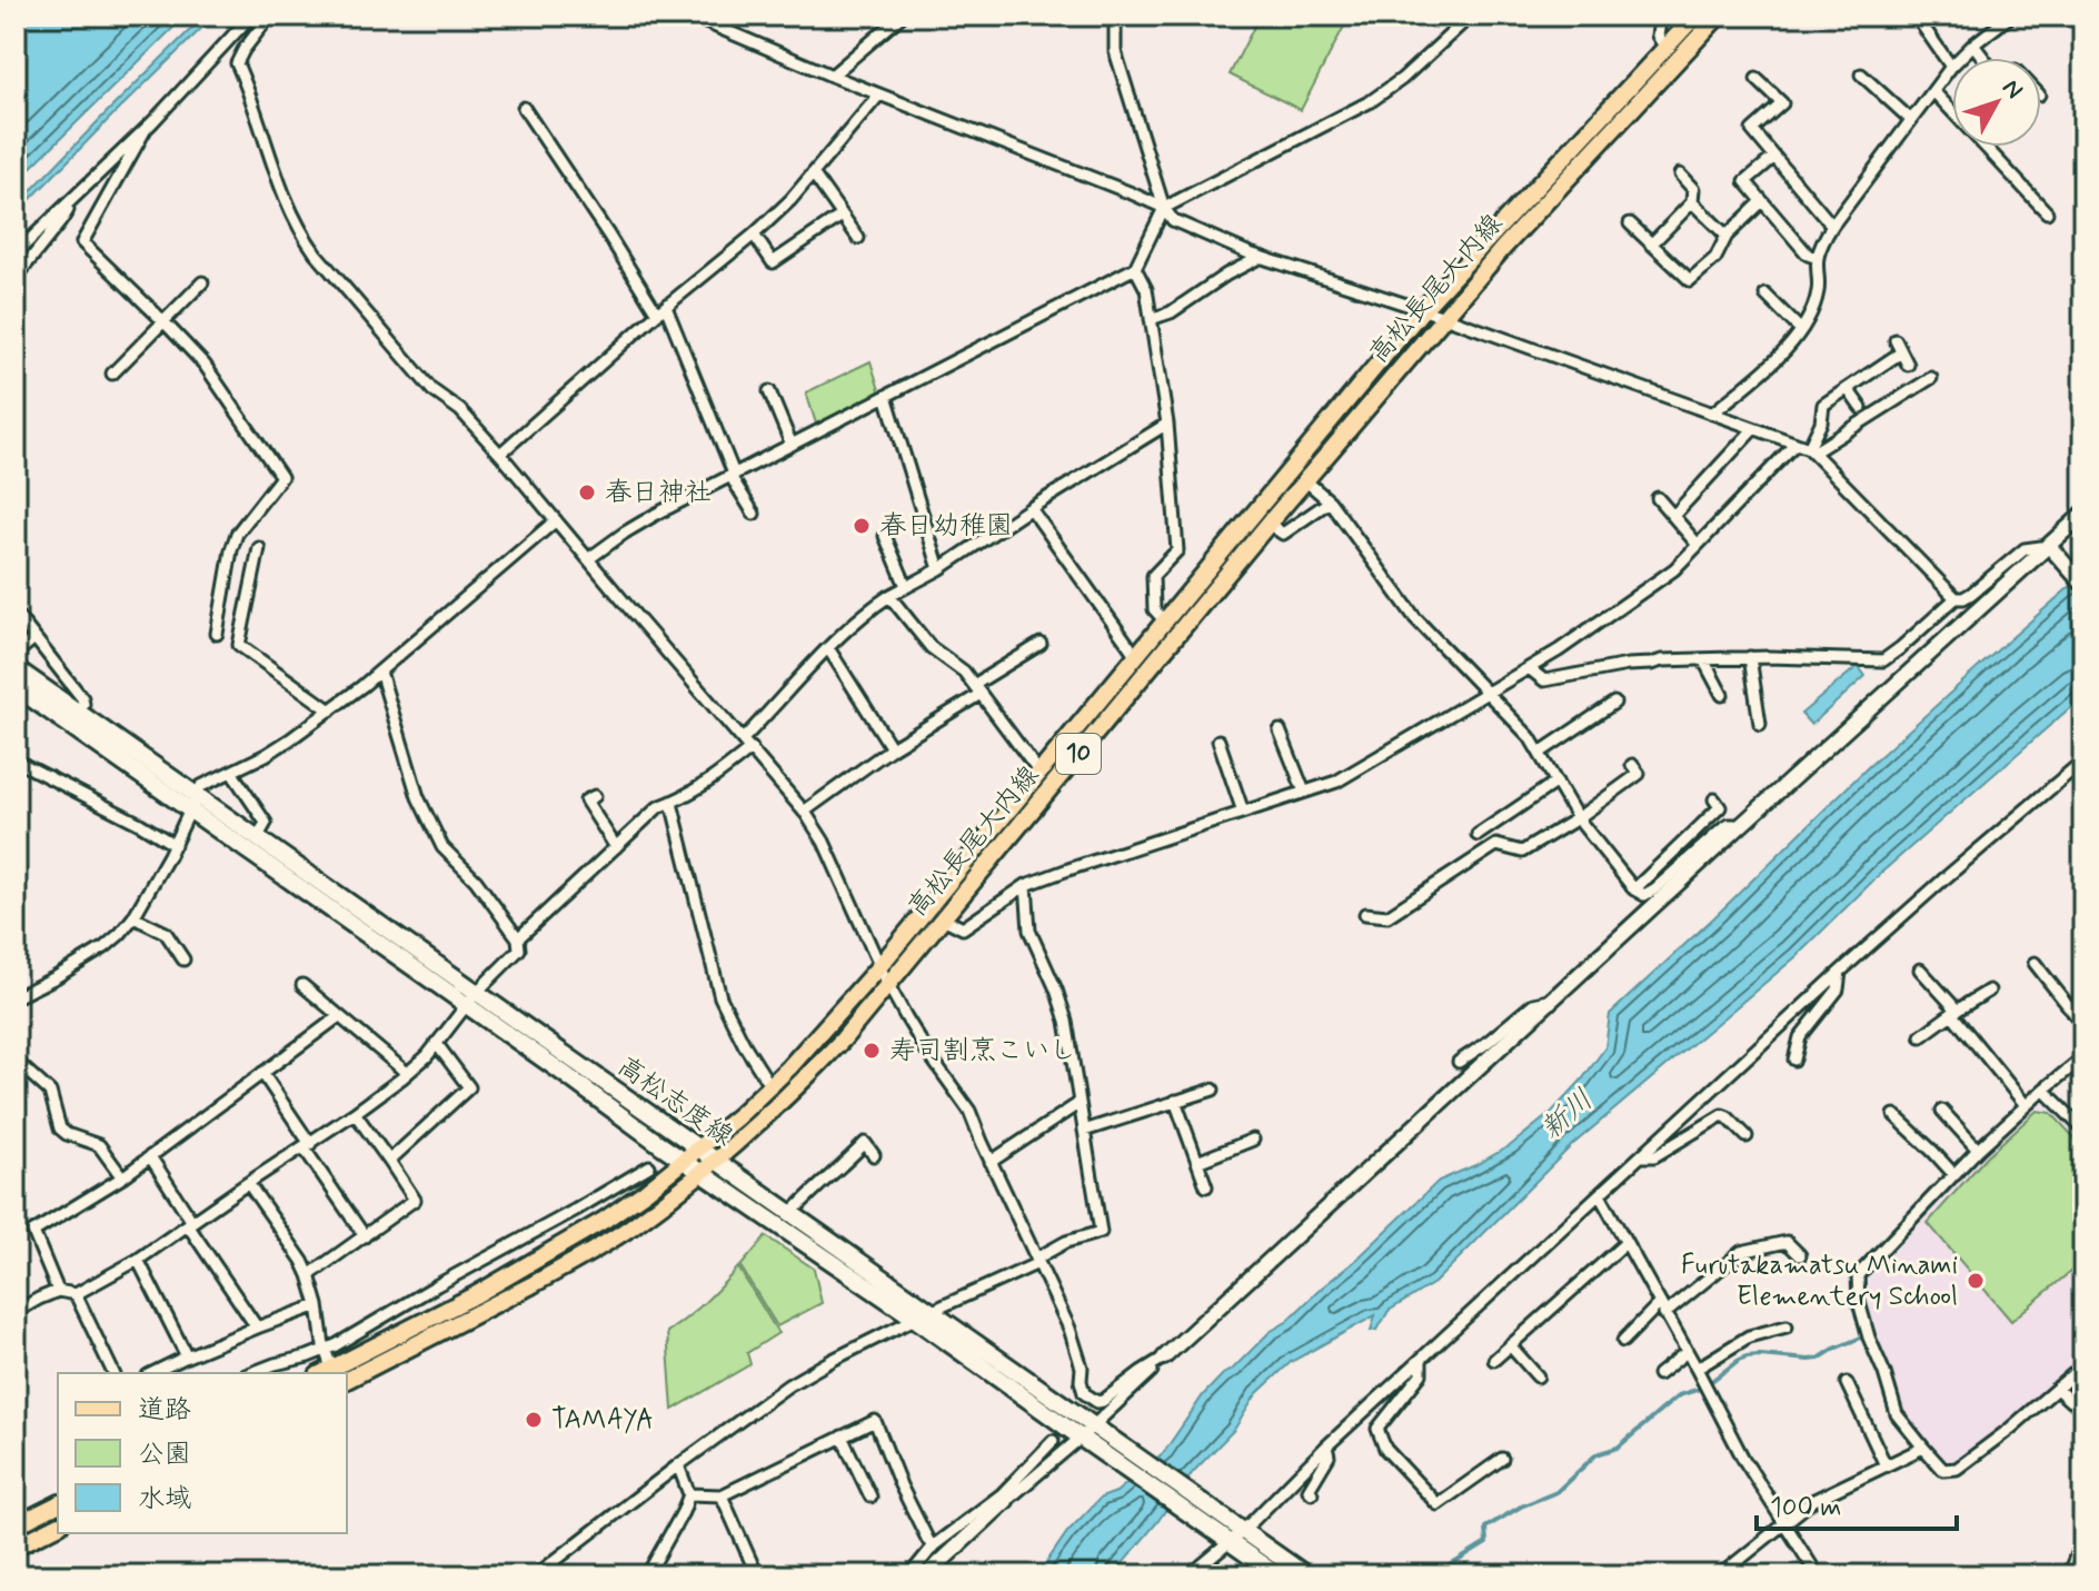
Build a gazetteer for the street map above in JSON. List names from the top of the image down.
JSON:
{
  "streets": {
    "main road": ["高松長尾大内線", "10", "高松志度線"]
  },
  "crossings": [
    ["高松長尾大内線", "高松志度線"]
  ],
  "water": ["新川"],
  "places": [
    "春日神社",
    "春日幼稚園",
    "寿司割烹こいし",
    "Furutakamatsu Minami Elementery School",
    "TAMAYA"
  ],
  "legend": ["道路", "公園", "水域"],
  "scale_bar": "100 m",
  "north": "top right"
}
